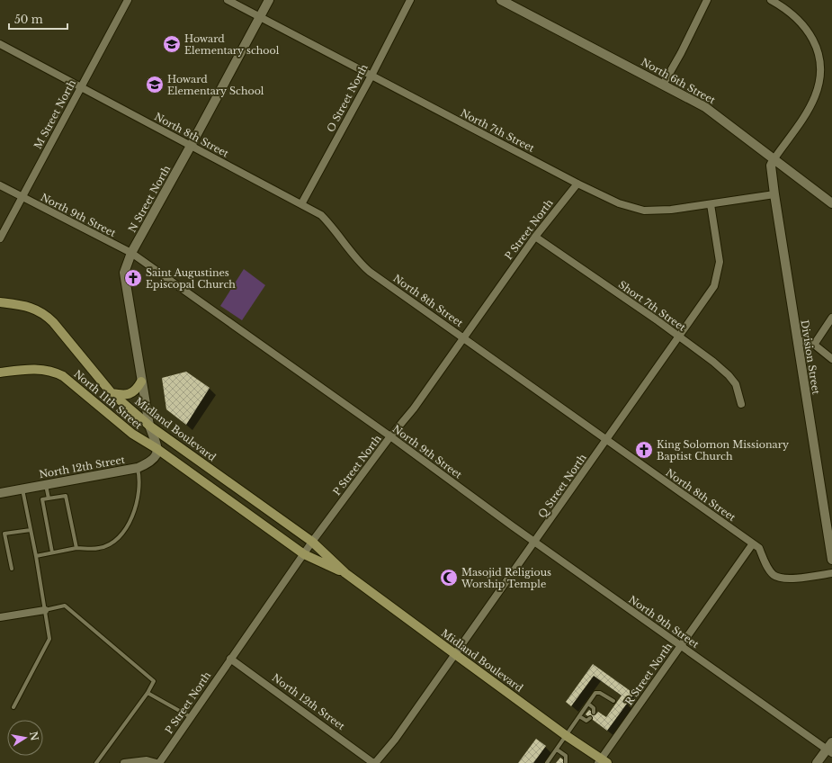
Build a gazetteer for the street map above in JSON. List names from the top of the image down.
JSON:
{
  "streets": {
    "main road": ["North 11th Street", "Midland Boulevard"],
    "street": [
      "North 6th Street",
      "O Street North",
      "M Street North",
      "North 7th Street",
      "North 8th Street",
      "N Street North",
      "North 9th Street",
      "P Street North",
      "Short 7th Street",
      "Division Street",
      "North 12th Street",
      "Q Street North",
      "R Street North"
    ]
  },
  "crossings": [
    ["North 6th Street", "Division Street"],
    ["O Street North", "North 7th Street"],
    ["O Street North", "North 8th Street"],
    ["M Street North", "North 8th Street"],
    ["M Street North", "North 9th Street"],
    ["North 7th Street", "N Street North"],
    ["North 7th Street", "P Street North"],
    ["North 7th Street", "Division Street"],
    ["North 7th Street", "Q Street North"],
    ["North 8th Street", "N Street North"],
    ["North 8th Street", "P Street North"],
    ["North 8th Street", "Q Street North"],
    ["North 8th Street", "R Street North"],
    ["N Street North", "North 9th Street"],
    ["N Street North", "North 11th Street"],
    ["N Street North", "Midland Boulevard"],
    ["N Street North", "North 12th Street"],
    ["North 9th Street", "P Street North"],
    ["North 9th Street", "Q Street North"],
    ["North 9th Street", "R Street North"],
    ["P Street North", "Short 7th Street"],
    ["P Street North", "Midland Boulevard"],
    ["P Street North", "North 12th Street"],
    ["Short 7th Street", "Q Street North"],
    ["North 11th Street", "Midland Boulevard"],
    ["North 11th Street", "North 12th Street"],
    ["Midland Boulevard", "North 12th Street"],
    ["Midland Boulevard", "Q Street North"],
    ["Midland Boulevard", "R Street North"],
    ["North 12th Street", "Q Street North"]
  ],
  "places": {
    "school or university": ["Howard Elementary school", "Howard Elementary School"],
    "church": ["Saint Augustines Episcopal Church", "King Solomon Missionary Baptist Church"],
    "mosque": ["Masojid Religious Worship Temple"]
  },
  "scale_bar": "50 m",
  "north": "right"
}
